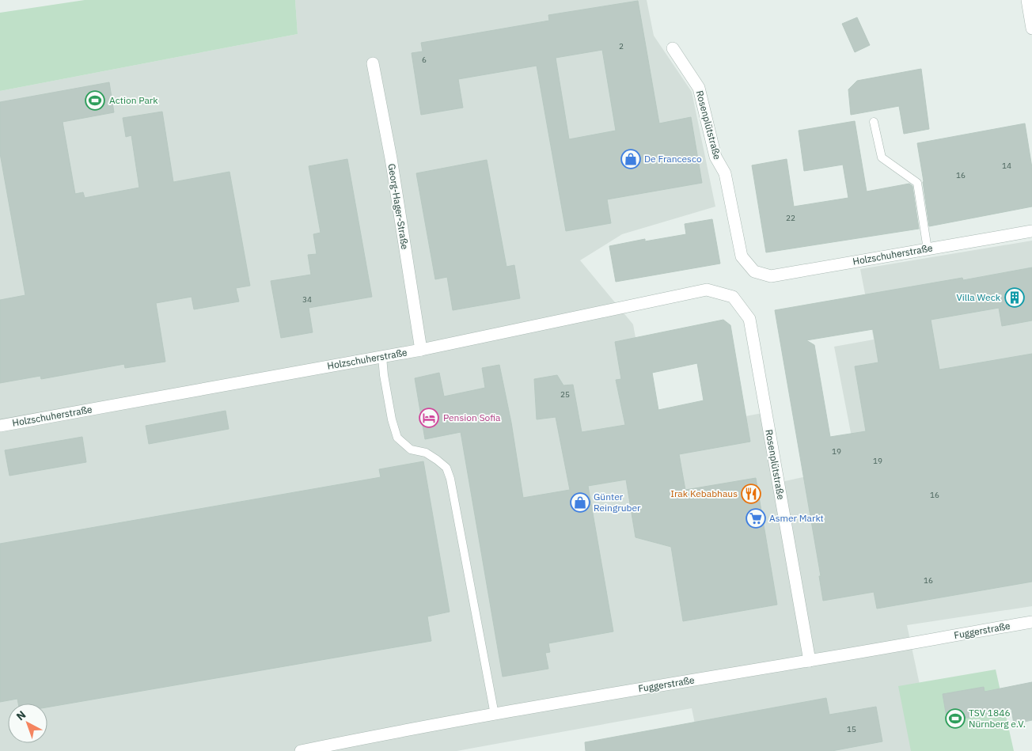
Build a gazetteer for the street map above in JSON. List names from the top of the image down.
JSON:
{
  "streets": {
    "street": [
      "Rosenplütstraße",
      "Georg-Hager-Straße",
      "Holzschuherstraße",
      "Fuggerstraße"
    ]
  },
  "crossings": [
    ["Rosenplütstraße", "Holzschuherstraße"],
    ["Rosenplütstraße", "Fuggerstraße"],
    ["Georg-Hager-Straße", "Holzschuherstraße"]
  ],
  "places": {
    "sports": ["Action Park", "TSV 1846 Nürnberg e.V."],
    "shop": ["De Francesco", "Günter Reingruber"],
    "building": ["Villa Weck"],
    "hotel": ["Pension Sofia"],
    "restaurant": ["Irak Kebabhaus"],
    "supermarket": ["Asmer Markt"]
  },
  "house_numbers": [
    "2",
    "6",
    "14",
    "16",
    "22",
    "34",
    "25",
    "19",
    "19",
    "16",
    "16",
    "15"
  ],
  "north": "top left"
}
